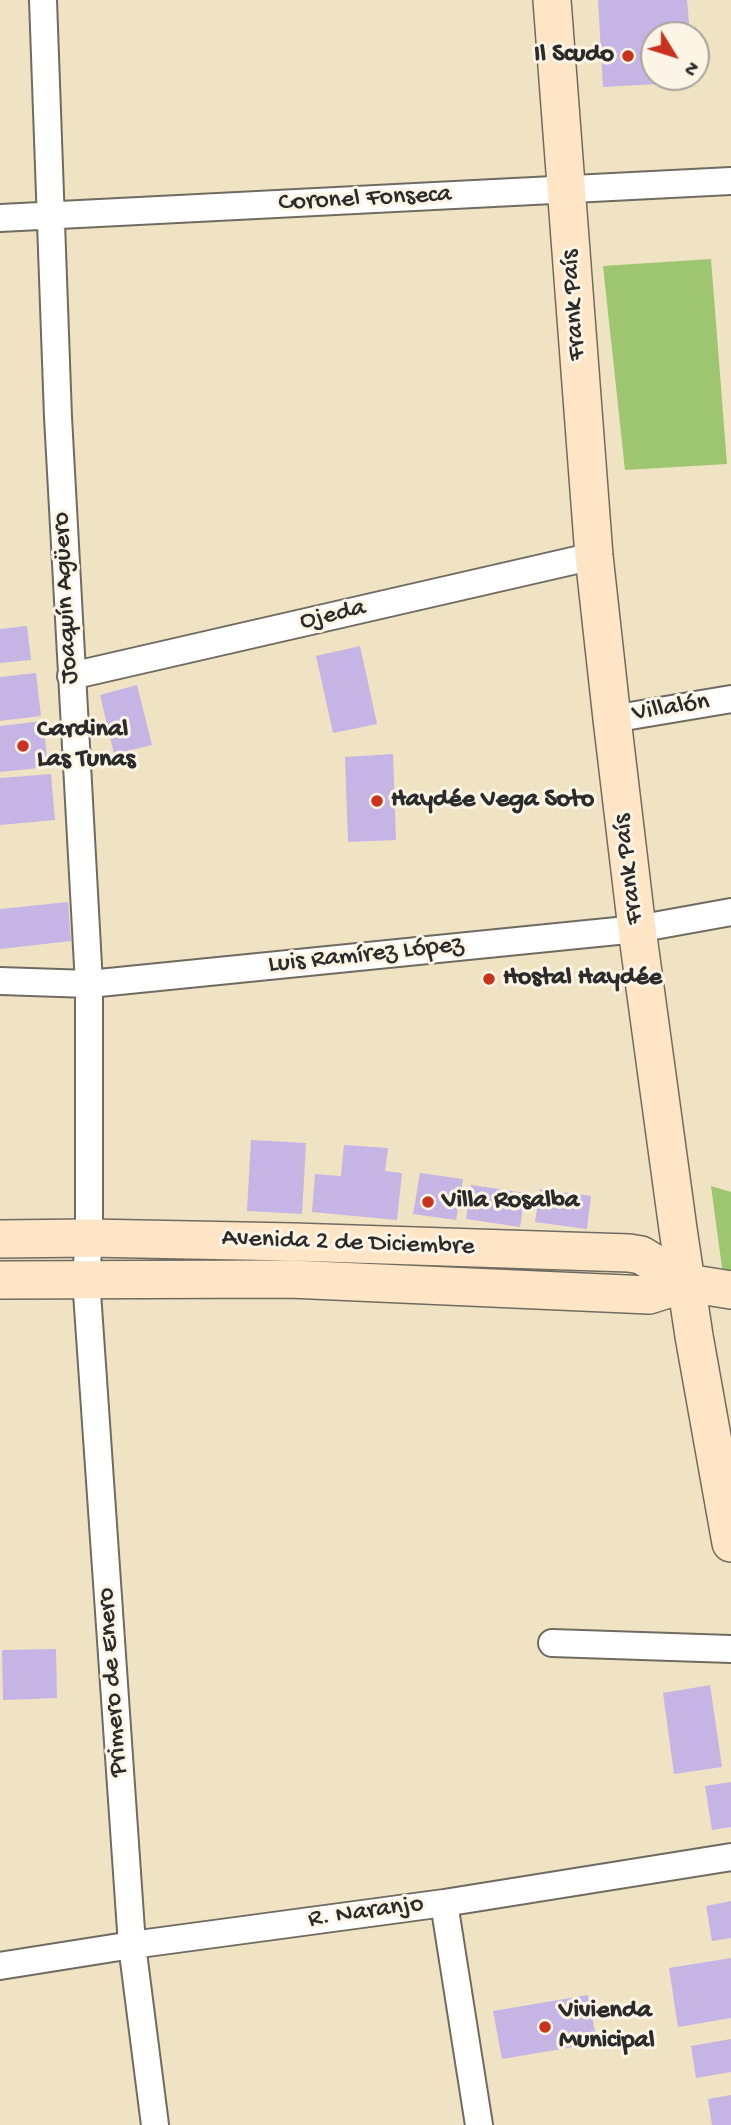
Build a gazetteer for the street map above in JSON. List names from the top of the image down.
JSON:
{
  "streets": {
    "main road": ["Frank País", "Avenida 2 de Diciembre"],
    "street": [
      "Coronel Fonseca",
      "Joaquín Agüero",
      "Ojeda",
      "Villalón",
      "Luis Ramírez López",
      "Primero de Enero",
      "R. Naranjo"
    ]
  },
  "crossings": [
    ["Coronel Fonseca", "Frank País"],
    ["Coronel Fonseca", "Joaquín Agüero"],
    ["Frank País", "Ojeda"],
    ["Frank País", "Villalón"],
    ["Frank País", "Luis Ramírez López"],
    ["Frank País", "Avenida 2 de Diciembre"],
    ["Joaquín Agüero", "Ojeda"],
    ["Joaquín Agüero", "Luis Ramírez López"],
    ["Joaquín Agüero", "Avenida 2 de Diciembre"],
    ["Joaquín Agüero", "Primero de Enero"],
    ["Avenida 2 de Diciembre", "Primero de Enero"],
    ["Primero de Enero", "R. Naranjo"]
  ],
  "places": [
    "Il Scudo",
    "Cardinal Las Tunas",
    "Haydée Vega Soto",
    "Hostal Haydée",
    "Villa Rosalba",
    "Vivienda Municipal"
  ],
  "north": "bottom right"
}
